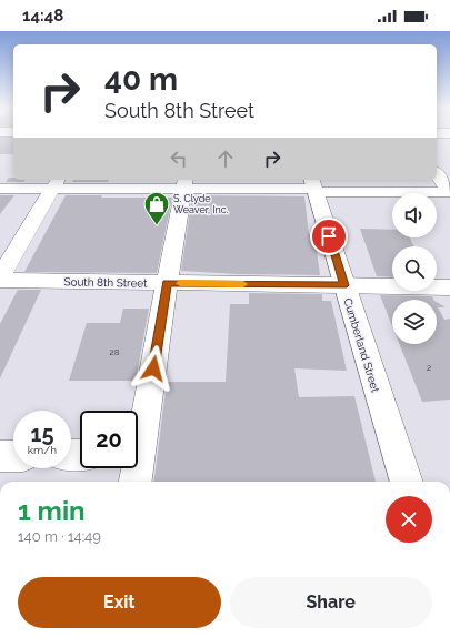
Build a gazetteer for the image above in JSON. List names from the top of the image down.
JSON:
{
  "streets": {
    "main road": ["South 8th Street", "Cumberland Street"]
  },
  "crossings": [
    ["South 8th Street", "Cumberland Street"]
  ],
  "places": {
    "shop": ["S. Clyde Weaver, Inc."]
  },
  "house_numbers": ["28", "2"],
  "page": {
    "status": "14:48",
    "turn": ["40 m", "South 8th Street"],
    "speed": "15 km/h",
    "limit": "20",
    "heading": ["1 min", "140 m · 14:49"],
    "buttons": ["Exit", "Share"]
  }
}
